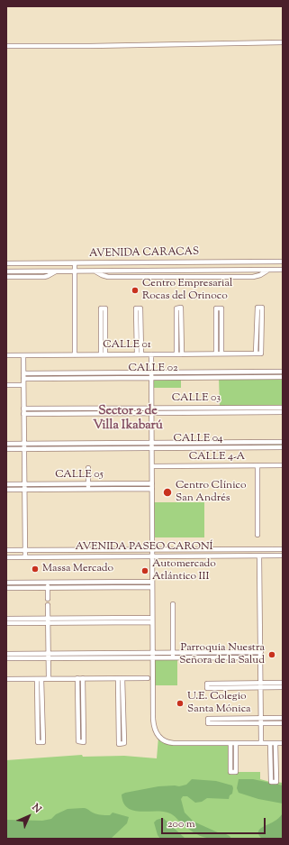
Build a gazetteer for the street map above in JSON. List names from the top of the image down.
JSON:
{
  "streets": {
    "street": [
      "AVENIDA CARACAS",
      "CALLE 01",
      "CALLE 02",
      "CALLE 03",
      "CALLE 04",
      "CALLE 4-A",
      "CALLE 05",
      "AVENIDA PASEO CARONÍ"
    ]
  },
  "districts": ["Sector 2 de Villa Ikabarú"],
  "places": [
    "Centro Empresarial Rocas del Orinoco",
    "Centro Clínico San Andrés",
    "Massa Mercado",
    "Automercado Atlántico III",
    "Parroquia Nuestra Señora de la Salud",
    "U.E. Colegio Santa Mónica"
  ],
  "scale_bar": "200 m",
  "north": "top right"
}
